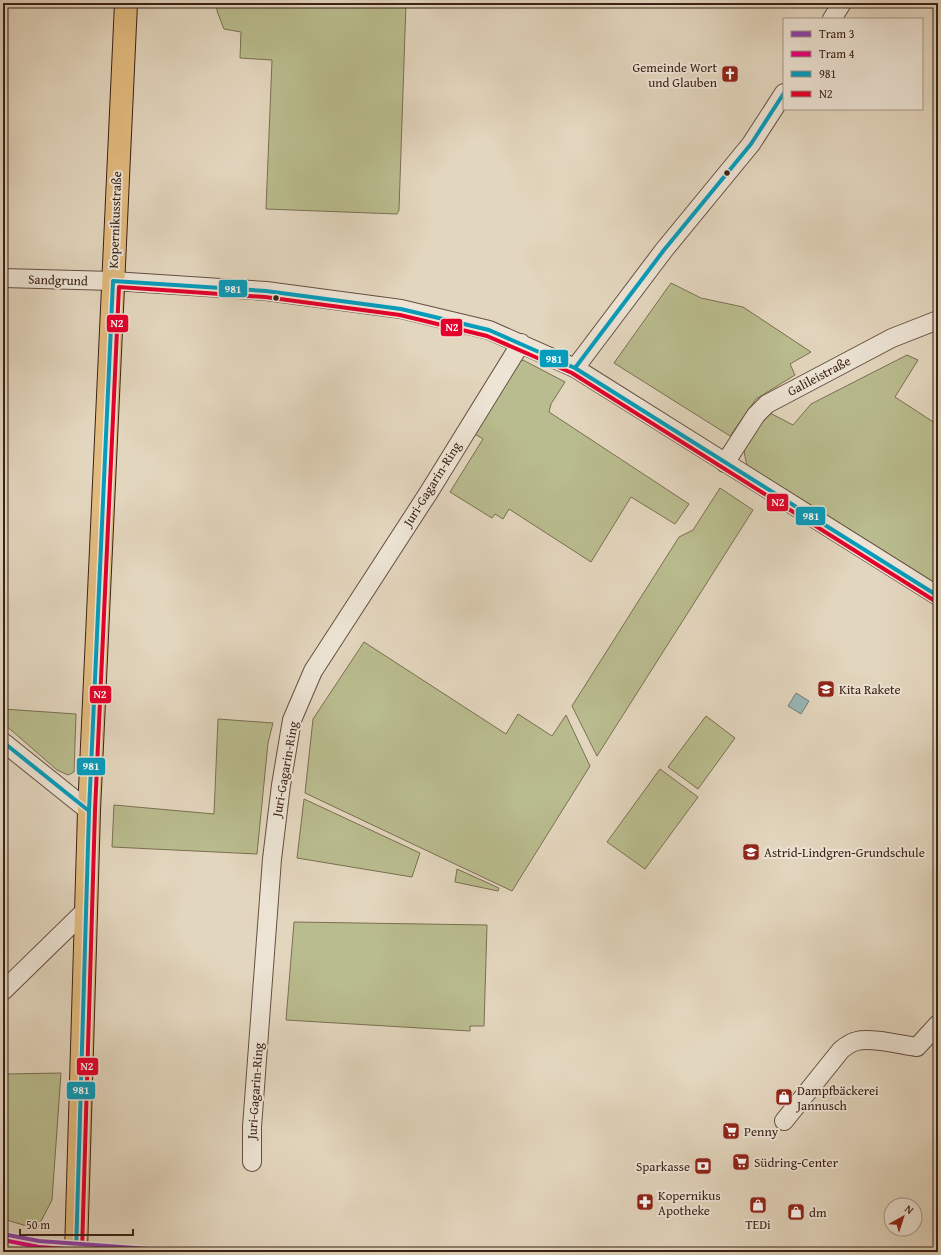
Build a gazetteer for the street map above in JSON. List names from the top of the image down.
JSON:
{
  "streets": {
    "main road": ["Kopernikusstraße"],
    "street": ["Sandgrund", "Galileistraße", "Juri-Gagarin-Ring"]
  },
  "crossings": [
    ["Kopernikusstraße", "Sandgrund"],
    ["Sandgrund", "Galileistraße"],
    ["Sandgrund", "Juri-Gagarin-Ring"]
  ],
  "places": {
    "church": ["Gemeinde Wort und Glauben"],
    "school or university": ["Kita Rakete", "Astrid-Lindgren-Grundschule"],
    "shop": ["Dampfbäckerei Jannusch", "TEDi", "dm"],
    "supermarket": ["Penny", "Südring-Center"],
    "bank": ["Sparkasse"],
    "pharmacy": ["Kopernikus Apotheke"]
  },
  "lines": [
    "transit line 981",
    "transit line N2",
    "tram line 3",
    "tram line 4"
  ],
  "legend": [
    "Tram 3",
    "Tram 4",
    "981",
    "N2"
  ],
  "scale_bar": "50 m",
  "north": "top right"
}
